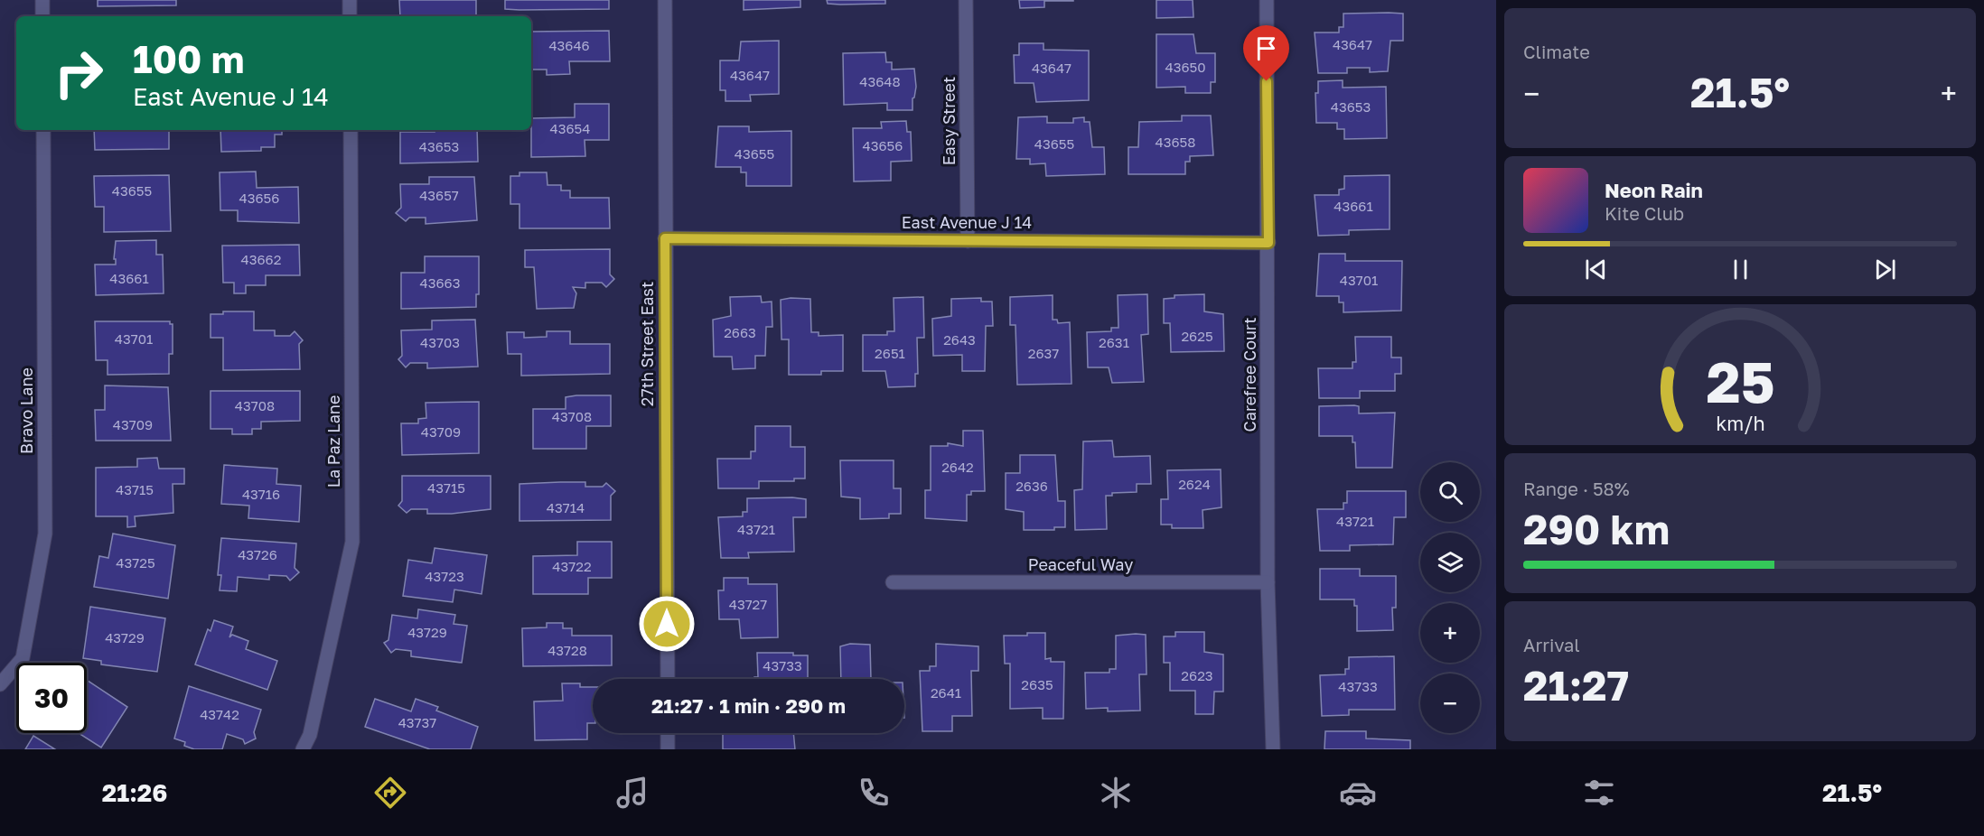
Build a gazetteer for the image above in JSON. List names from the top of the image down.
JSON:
{
  "streets": {
    "street": [
      "Easy Street",
      "East Avenue J 14",
      "27th Street East",
      "Carefree Court",
      "Bravo Lane",
      "La Paz Lane",
      "Peaceful Way"
    ]
  },
  "crossings": [
    ["Easy Street", "East Avenue J 14"],
    ["East Avenue J 14", "27th Street East"],
    ["East Avenue J 14", "Carefree Court"],
    ["Carefree Court", "Peaceful Way"]
  ],
  "house_numbers": [
    "43647",
    "43646",
    "43650",
    "43647",
    "43647",
    "43648",
    "43653",
    "43654",
    "43658",
    "43655",
    "43656",
    "43653",
    "43655",
    "43655",
    "43657",
    "43656",
    "43661",
    "43662",
    "43661",
    "43701",
    "43663",
    "2663",
    "2625",
    "43701",
    "2643",
    "43703",
    "2631",
    "2651",
    "2637",
    "43708",
    "43708",
    "43709",
    "43709",
    "2642",
    "2624",
    "2636",
    "43715",
    "43715",
    "43716",
    "43714",
    "43721",
    "43721",
    "43726",
    "43725",
    "43722",
    "43723",
    "43727",
    "43729",
    "43729",
    "43728",
    "43733",
    "2623",
    "2635",
    "43733",
    "2641",
    "43742",
    "43737"
  ],
  "page": {
    "tile": [
      "Climate",
      ["Range · 58%", "290 km"],
      ["Arrival", "21:27"]
    ],
    "turn": ["100 m", "East Avenue J 14"],
    "heat": ["−", "21.5°", "+"],
    "song": ["Neon Rain", "Kite Club"],
    "map_buttons": ["+", "−"],
    "limit": "30",
    "trip": "21:27 · 1 min · 290 m",
    "tabs": ["21:26", "21.5°"],
    "gauge": ["25", "km/h"]
  }
}
